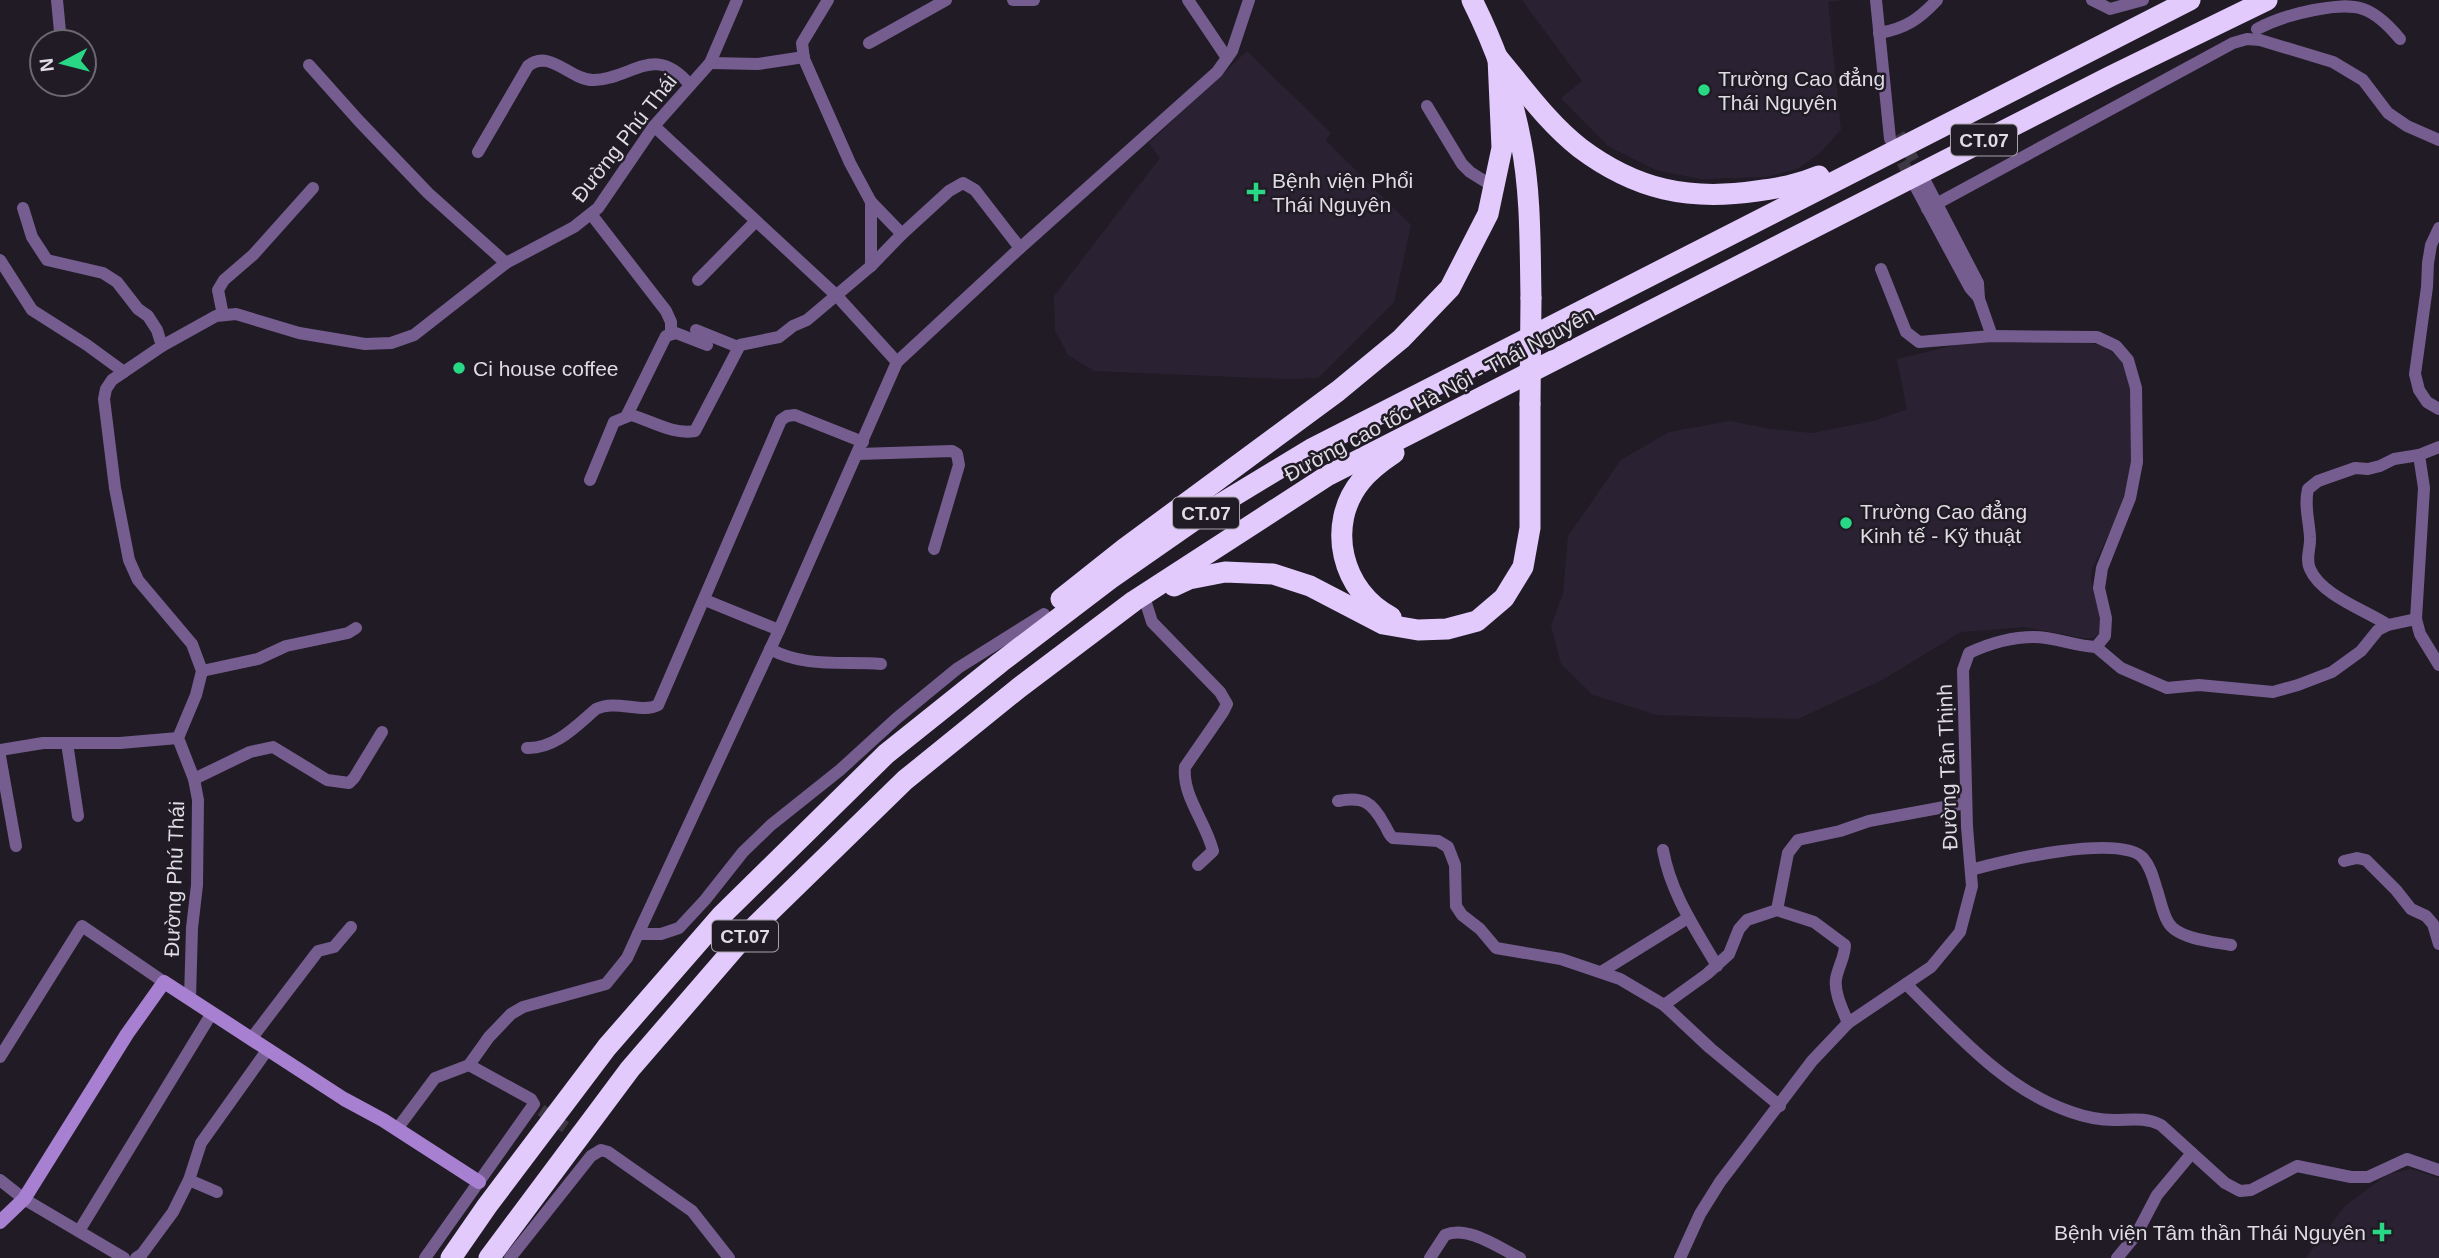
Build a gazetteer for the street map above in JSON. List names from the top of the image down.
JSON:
{
  "streets": {
    "highway": ["CT.07", "Đường cao tốc Hà Nội - Thái Nguyên"],
    "street": ["Đường Phú Thái", "Đường Tân Thịnh"]
  },
  "places": {
    "other": ["Trường Cao đẳng Thái Nguyên", "Ci house coffee", "Trường Cao đẳng Kinh tế - Kỹ thuật"],
    "health": ["Bệnh viện Phổi Thái Nguyên", "Bệnh viện Tâm thần Thái Nguyên"]
  },
  "north": "left"
}
